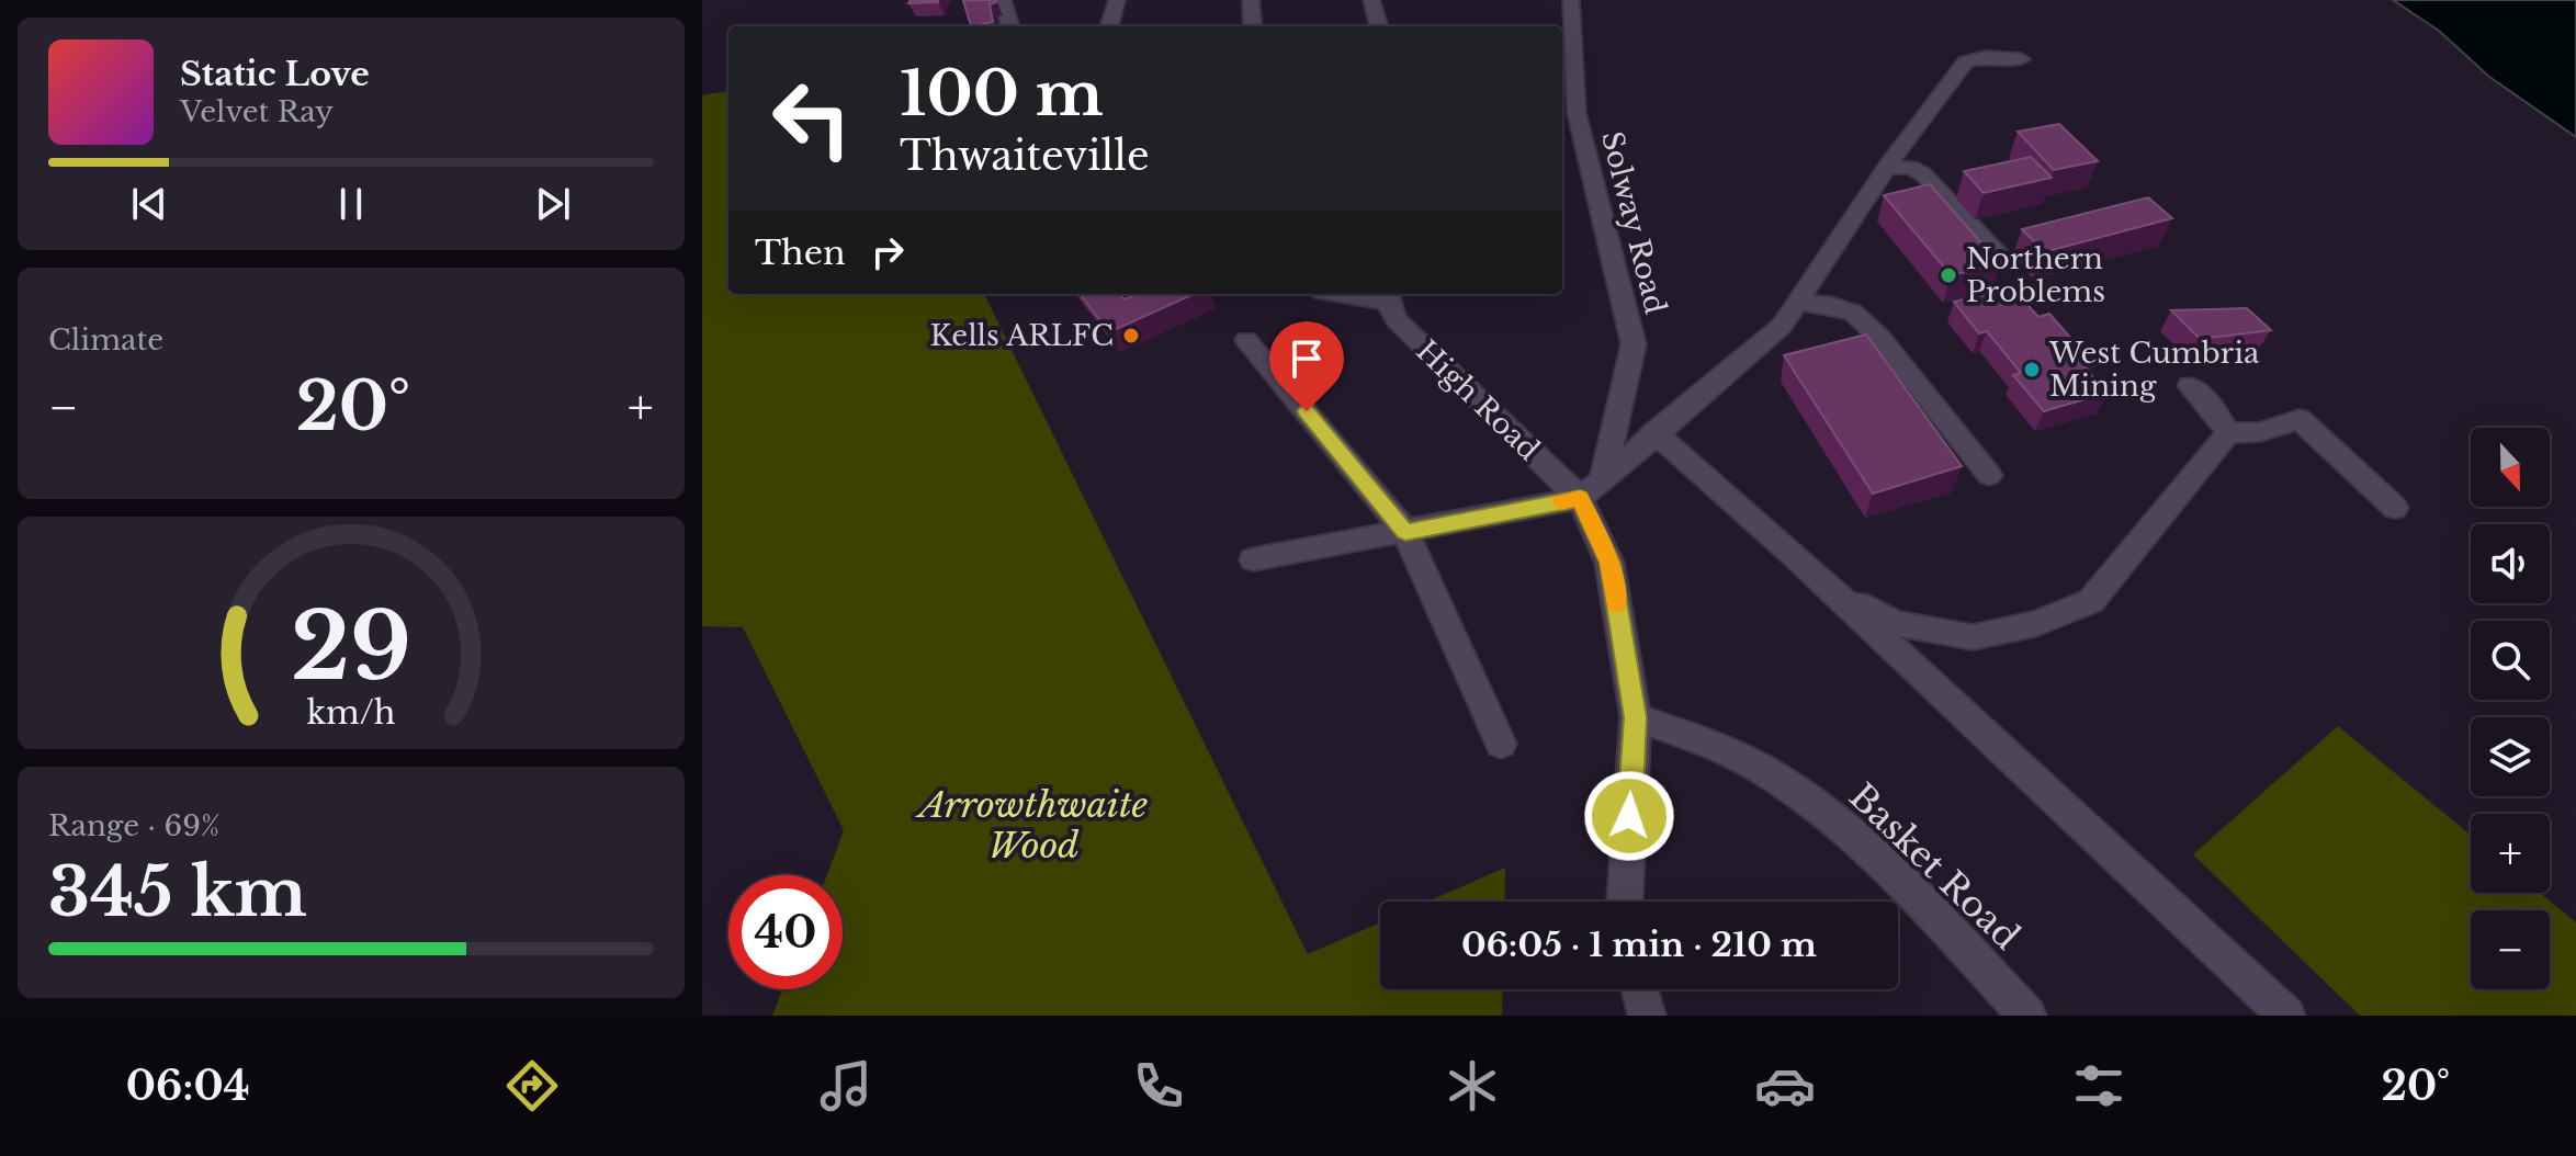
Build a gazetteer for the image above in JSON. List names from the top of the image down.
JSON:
{
  "streets": {
    "street": ["Solway Road", "High Road", "Basket Road"]
  },
  "crossings": [
    ["High Road", "Basket Road"]
  ],
  "parks": ["Arrowthwaite Wood"],
  "places": ["Northern Problems", "Kells ARLFC", "West Cumbria Mining"],
  "north": "bottom",
  "page": {
    "turn": ["100 m", "Thwaiteville"],
    "song": ["Static Love", "Velvet Ray"],
    "then": "Then",
    "tile": [
      "Climate",
      ["Range · 69%", "345 km"]
    ],
    "heat": ["−", "20°", "+"],
    "map_buttons": ["+", "−"],
    "limit": "40",
    "trip": "06:05 · 1 min · 210 m",
    "tabs": ["06:04", "20°"],
    "gauge": ["29", "km/h"]
  }
}
